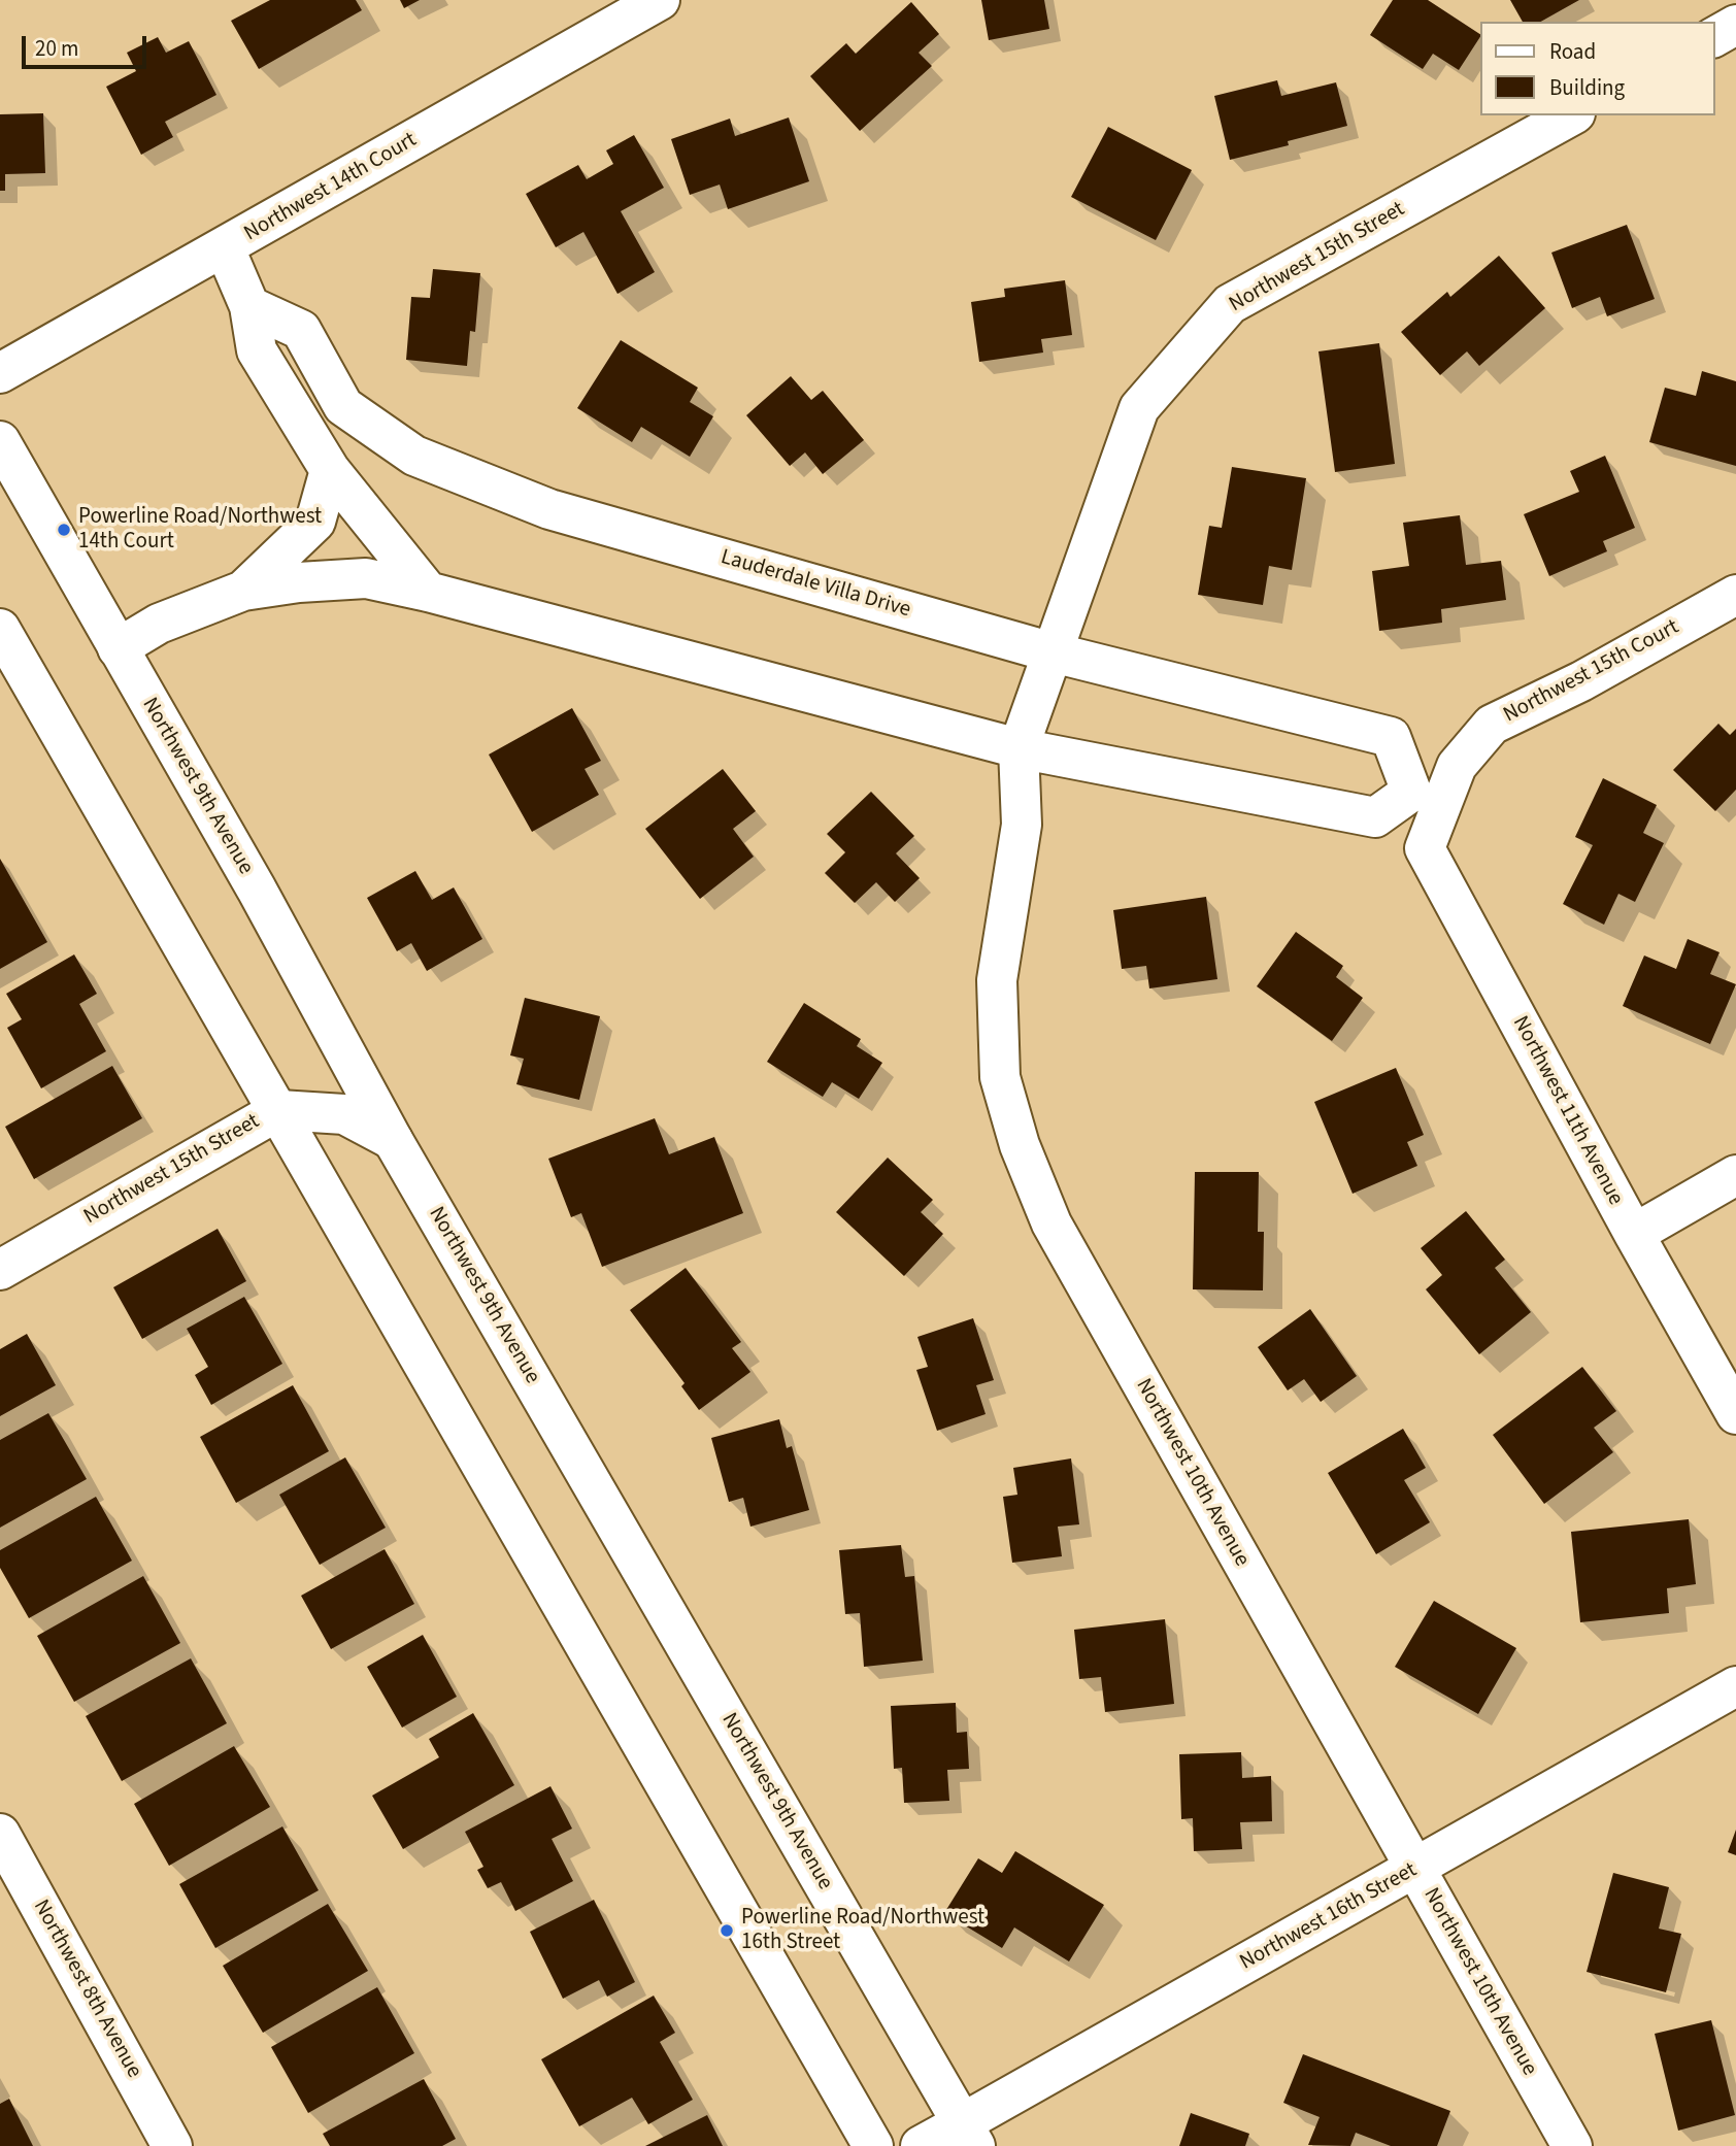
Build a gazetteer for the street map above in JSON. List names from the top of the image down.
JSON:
{
  "streets": {
    "street": [
      "Northwest 14th Court",
      "Northwest 15th Street",
      "Lauderdale Villa Drive",
      "Northwest 15th Court",
      "Northwest 9th Avenue",
      "Northwest 11th Avenue",
      "Northwest 10th Avenue",
      "Northwest 16th Street",
      "Northwest 8th Avenue"
    ]
  },
  "crossings": [
    ["Northwest 15th Street", "Lauderdale Villa Drive"],
    ["Northwest 15th Street", "Northwest 9th Avenue"],
    ["Northwest 15th Street", "Northwest 10th Avenue"],
    ["Lauderdale Villa Drive", "Northwest 15th Court"],
    ["Lauderdale Villa Drive", "Northwest 11th Avenue"],
    ["Northwest 15th Court", "Northwest 11th Avenue"],
    ["Northwest 9th Avenue", "Northwest 16th Street"],
    ["Northwest 10th Avenue", "Northwest 16th Street"]
  ],
  "places": ["Powerline Road/Northwest 14th Court", "Powerline Road/Northwest 16th Street"],
  "legend": ["Road", "Building"],
  "scale_bar": "20 m"
}
